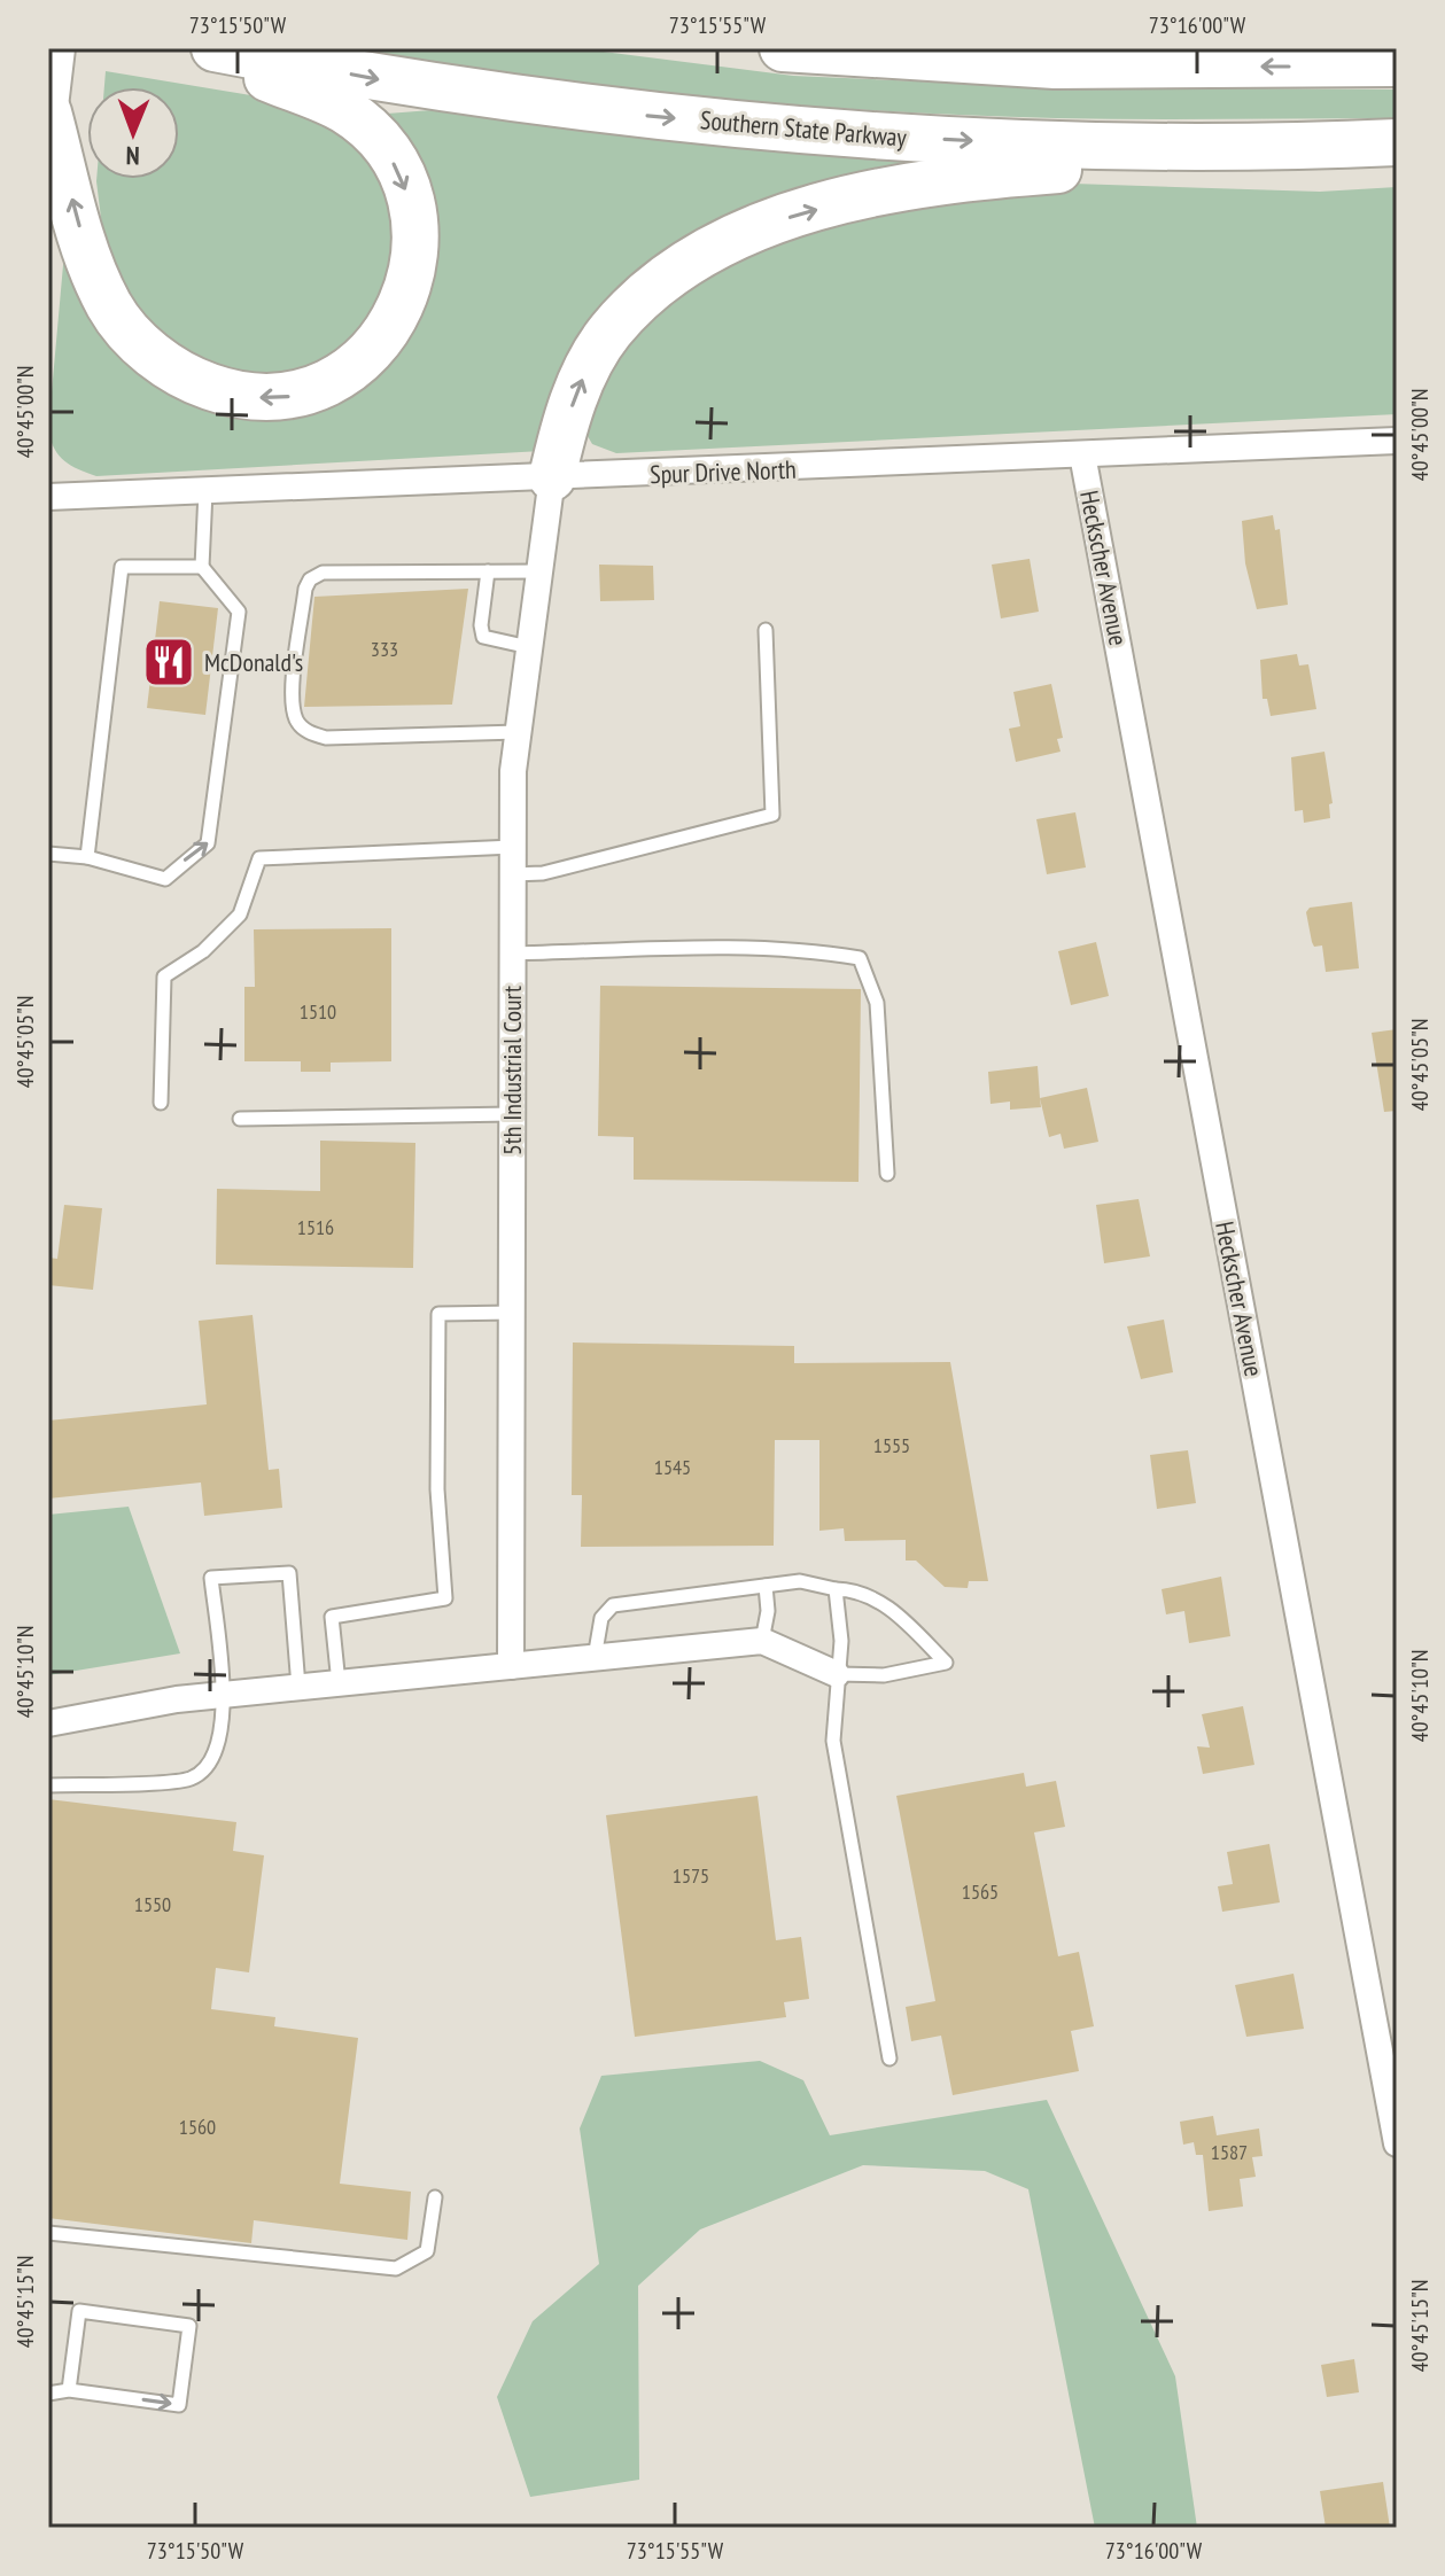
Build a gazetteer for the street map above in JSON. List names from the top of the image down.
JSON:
{
  "streets": {
    "highway": ["Southern State Parkway"],
    "street": ["Spur Drive North", "Heckscher Avenue", "5th Industrial Court"]
  },
  "crossings": [
    ["Spur Drive North", "Heckscher Avenue"],
    ["Spur Drive North", "5th Industrial Court"]
  ],
  "places": {
    "restaurant": ["McDonald's"]
  },
  "house_numbers": [
    "333",
    "1510",
    "1516",
    "1555",
    "1545",
    "1575",
    "1565",
    "1550",
    "1560",
    "1587"
  ],
  "north": "bottom",
  "coordinates": [
    "73°15'50\"W",
    "73°15'55\"W",
    "73°16'00\"W",
    "40°45'00\"N",
    "40°45'05\"N",
    "40°45'10\"N",
    "40°45'15\"N"
  ]
}
